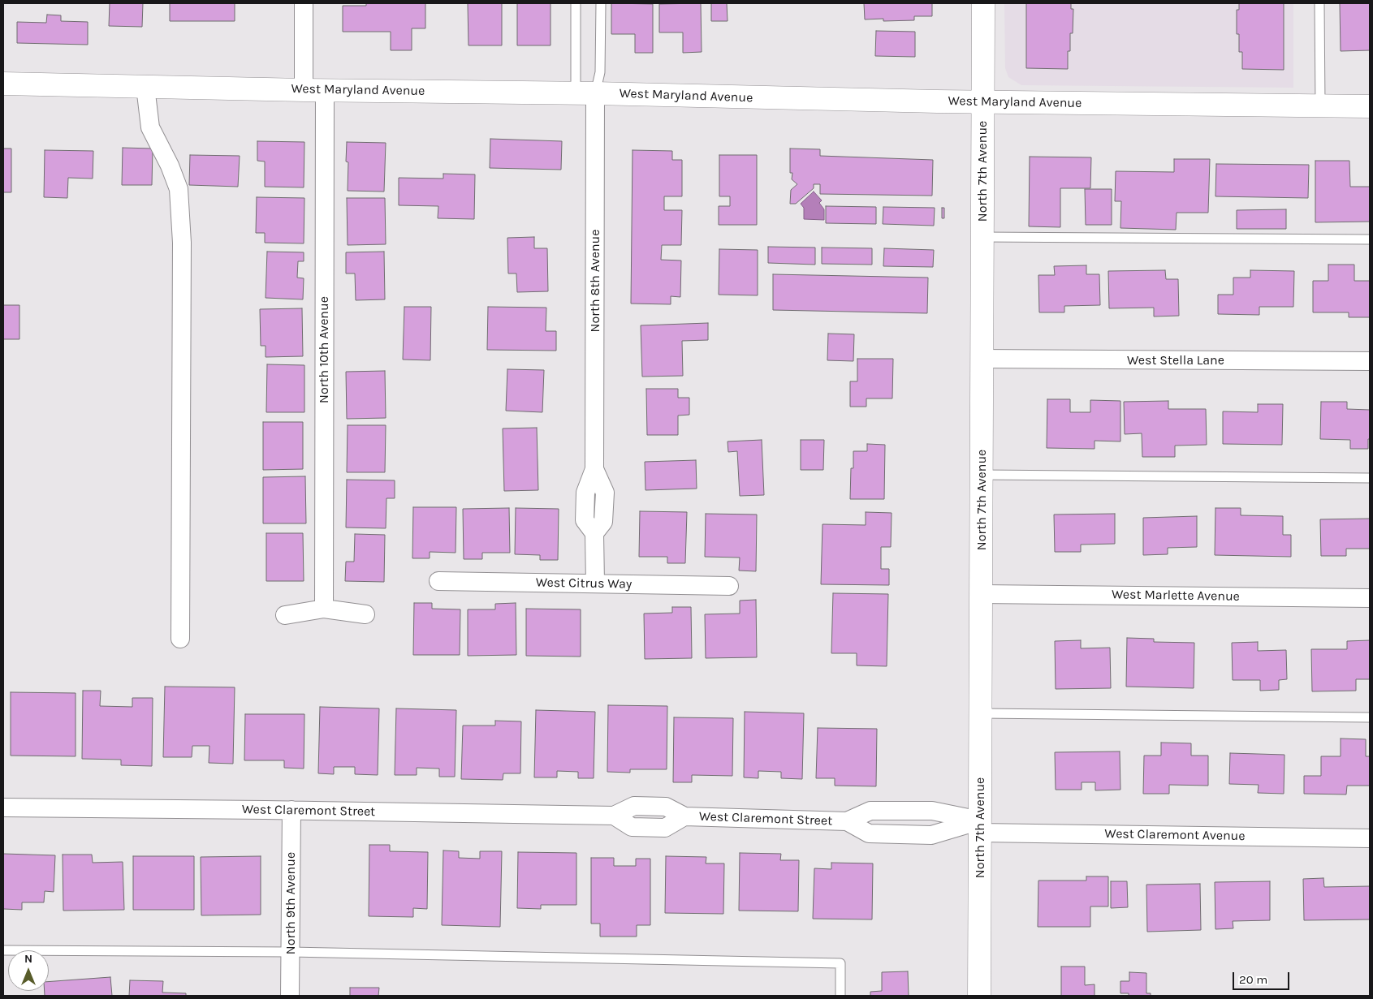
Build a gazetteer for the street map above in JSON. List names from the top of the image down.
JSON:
{
  "streets": {
    "street": [
      "West Maryland Avenue",
      "North 7th Avenue",
      "North 8th Avenue",
      "North 10th Avenue",
      "West Stella Lane",
      "West Citrus Way",
      "West Marlette Avenue",
      "West Claremont Street",
      "West Claremont Avenue",
      "North 9th Avenue"
    ]
  },
  "crossings": [
    ["West Maryland Avenue", "North 7th Avenue"],
    ["West Maryland Avenue", "North 8th Avenue"],
    ["West Maryland Avenue", "North 10th Avenue"],
    ["North 7th Avenue", "West Stella Lane"],
    ["North 7th Avenue", "West Marlette Avenue"],
    ["North 7th Avenue", "West Claremont Street"],
    ["North 7th Avenue", "West Claremont Avenue"],
    ["North 8th Avenue", "West Citrus Way"],
    ["West Claremont Street", "West Claremont Avenue"],
    ["West Claremont Street", "North 9th Avenue"]
  ],
  "scale_bar": "20 m",
  "north": "top"
}
